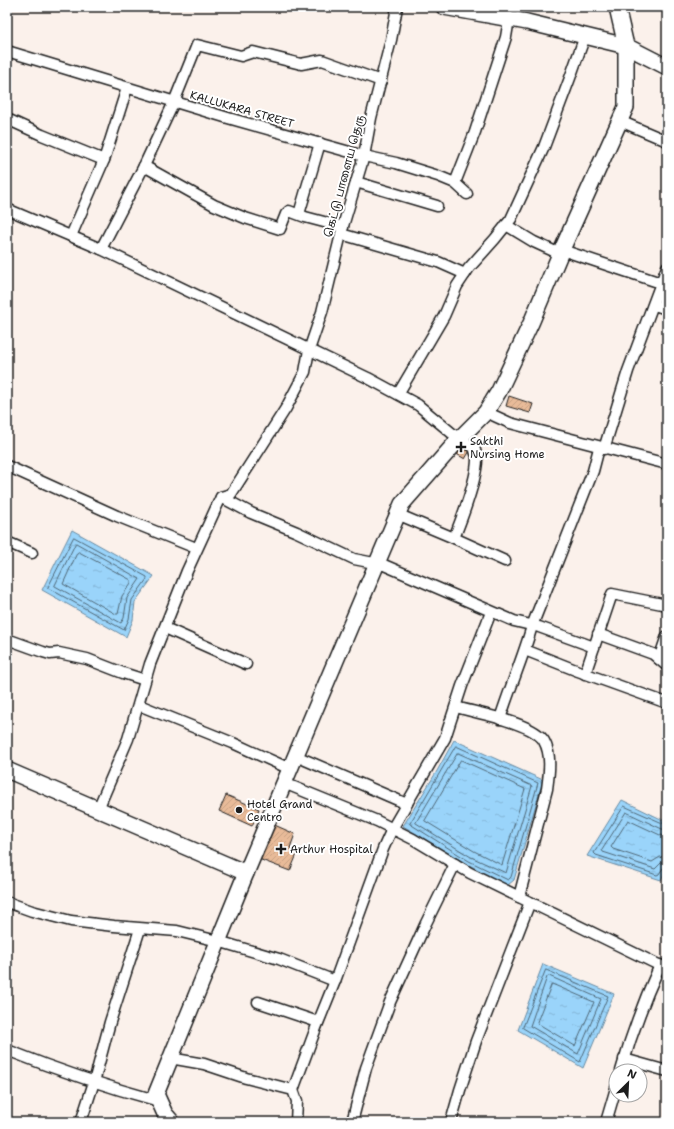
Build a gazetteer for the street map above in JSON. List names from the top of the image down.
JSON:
{
  "streets": {
    "street": ["KALLUKARA STREET", "கெட்டு பாளைய தெரு"]
  },
  "crossings": [
    ["KALLUKARA STREET", "கெட்டு பாளைய தெரு"]
  ],
  "places": {
    "health": ["Sakthi Nursing Home", "Arthur Hospital"],
    "other": ["Hotel Grand Centro"]
  },
  "north": "top right"
}
